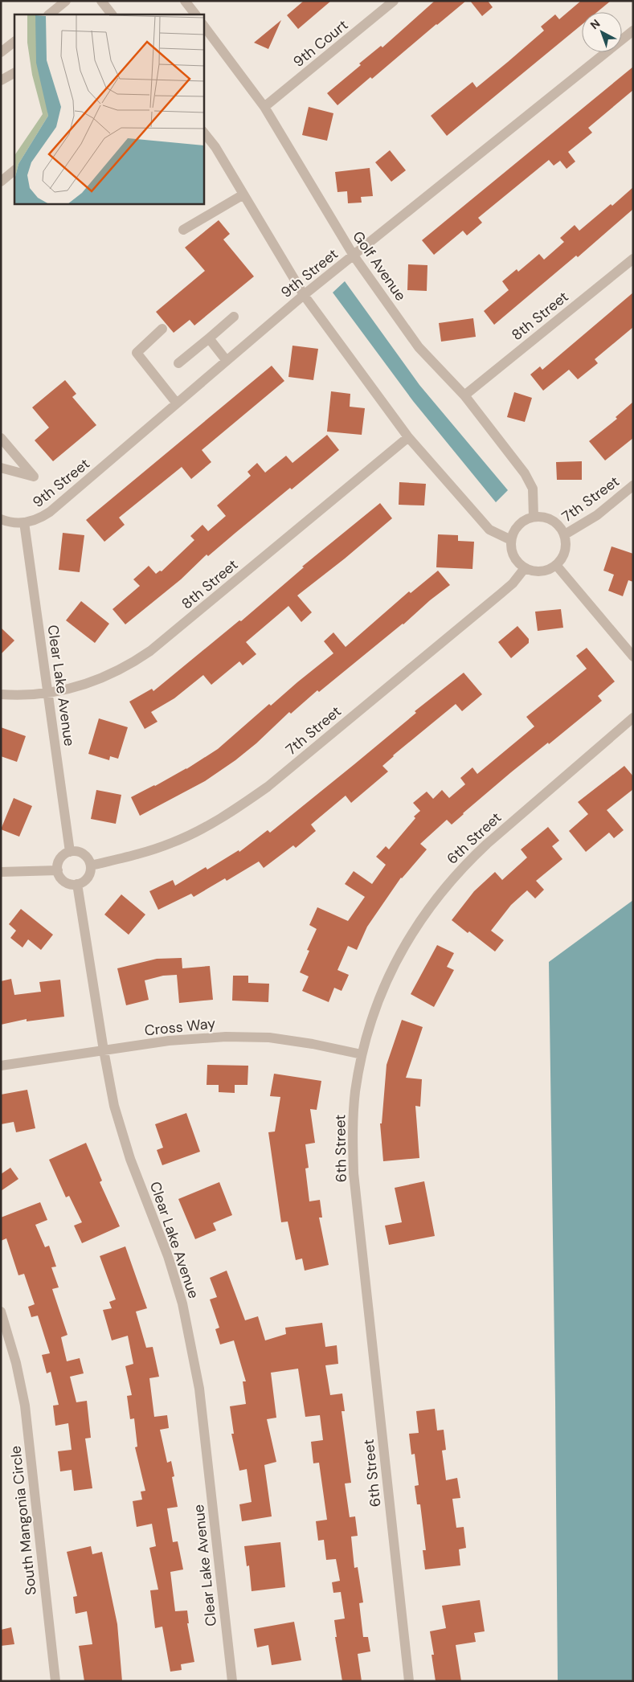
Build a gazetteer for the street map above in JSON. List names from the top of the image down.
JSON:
{
  "streets": {
    "street": [
      "9th Court",
      "Golf Avenue",
      "9th Street",
      "8th Street",
      "7th Street",
      "Clear Lake Avenue",
      "6th Street",
      "Cross Way",
      "South Mangonia Circle"
    ]
  },
  "crossings": [
    ["9th Court", "Golf Avenue"],
    ["Golf Avenue", "9th Street"],
    ["Golf Avenue", "8th Street"],
    ["Golf Avenue", "7th Street"],
    ["9th Street", "Clear Lake Avenue"],
    ["8th Street", "Clear Lake Avenue"],
    ["7th Street", "Clear Lake Avenue"],
    ["Clear Lake Avenue", "Cross Way"],
    ["6th Street", "Cross Way"]
  ],
  "north": "top left"
}
